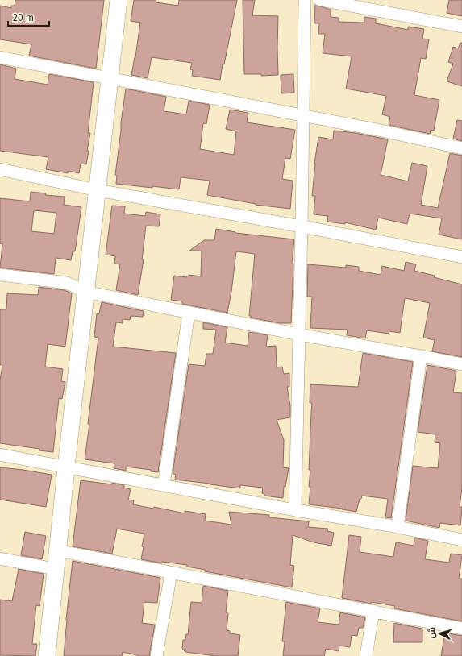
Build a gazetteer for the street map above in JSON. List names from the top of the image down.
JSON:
{
  "scale_bar": "20 m",
  "north": "left"
}
